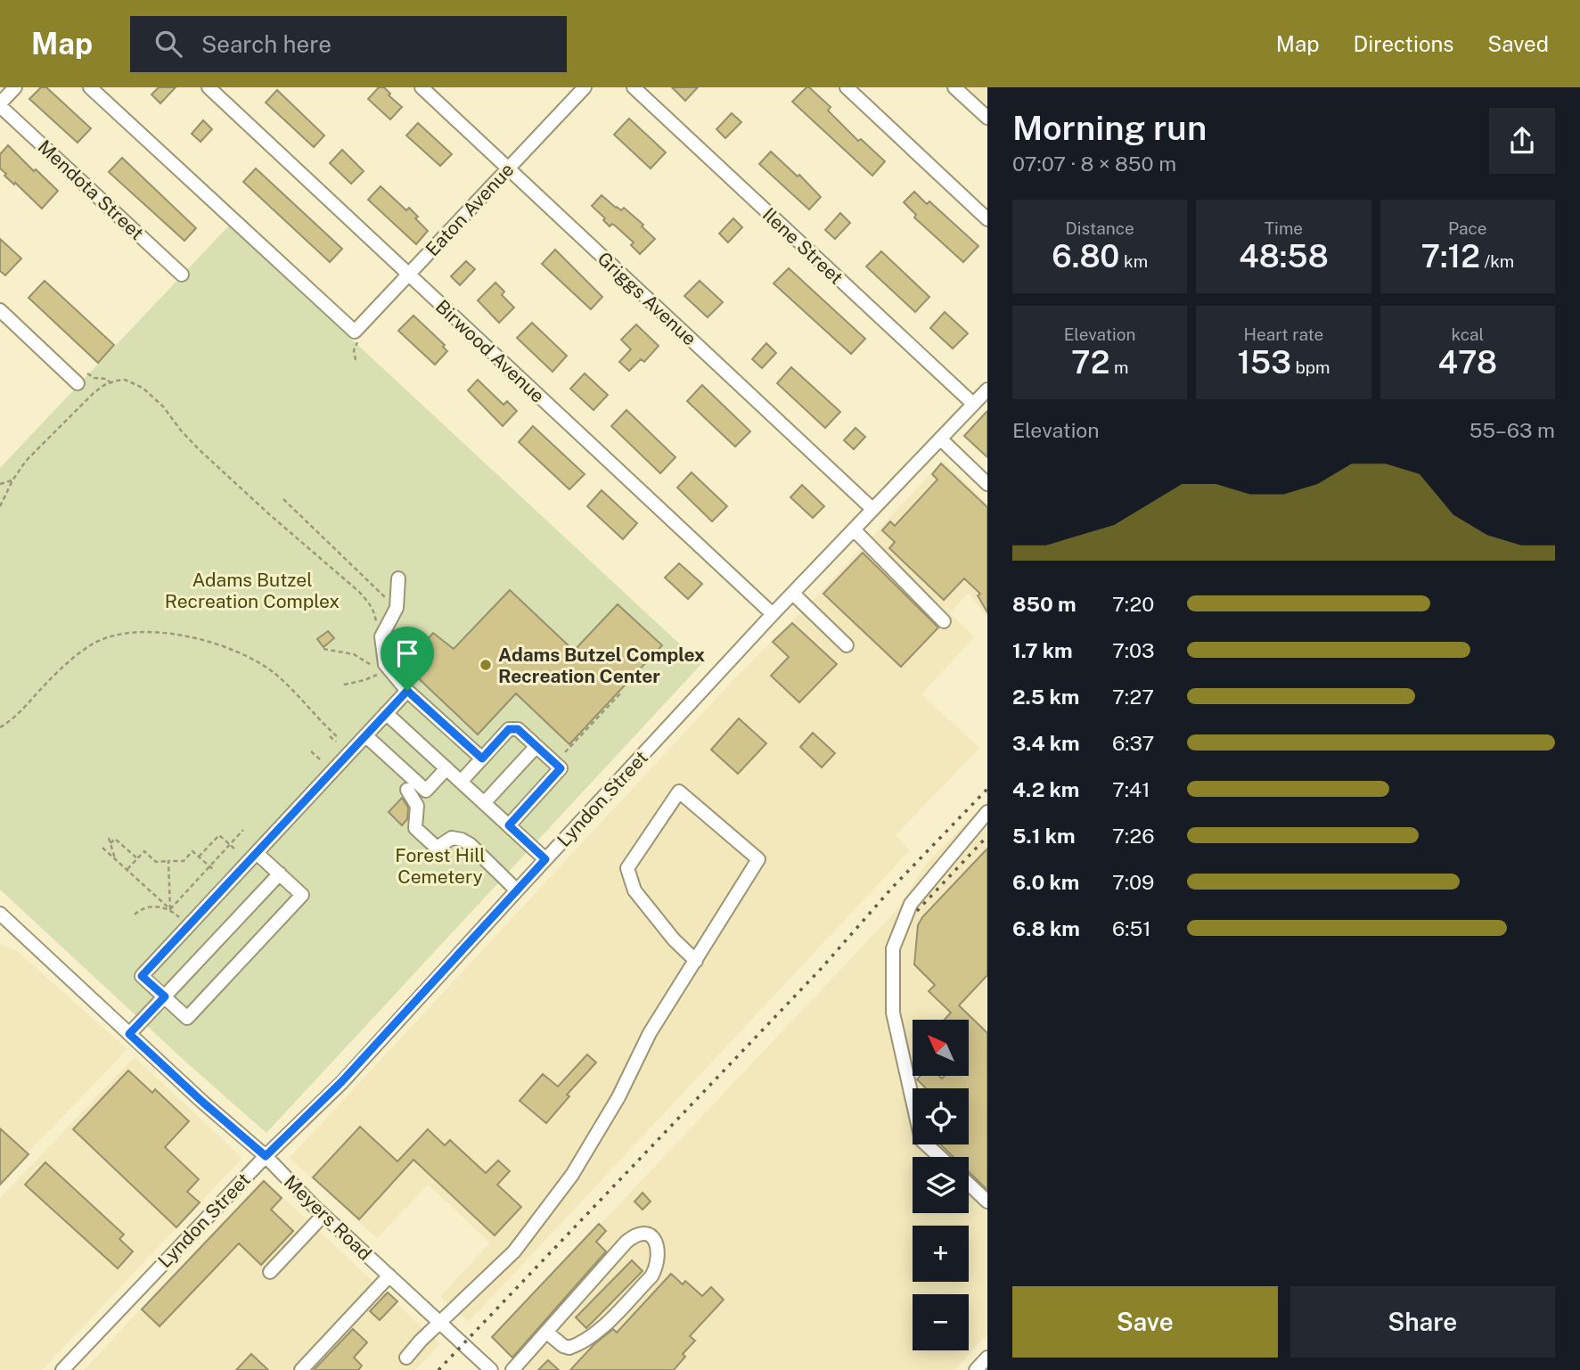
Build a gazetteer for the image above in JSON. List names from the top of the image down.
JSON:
{
  "streets": {
    "street": [
      "Mendota Street",
      "Eaton Avenue",
      "Ilene Street",
      "Griggs Avenue",
      "Birwood Avenue",
      "Lyndon Street",
      "Meyers Road"
    ]
  },
  "crossings": [
    ["Eaton Avenue", "Griggs Avenue"],
    ["Eaton Avenue", "Birwood Avenue"],
    ["Ilene Street", "Lyndon Street"],
    ["Griggs Avenue", "Lyndon Street"],
    ["Birwood Avenue", "Lyndon Street"],
    ["Lyndon Street", "Meyers Road"]
  ],
  "parks": ["Adams Butzel Recreation Complex", "Forest Hill Cemetery"],
  "places": ["Adams Butzel Complex Recreation Center"],
  "north": "top left",
  "page": {
    "header": "Map",
    "search": "Search here",
    "nav": ["Map", "Directions", "Saved"],
    "heading": ["Morning run", "07:07 · 8 × 850 m"],
    "stats": [
      ["Distance", "6.80 km"],
      ["Time", "48:58"],
      ["Pace", "7:12 /km"],
      ["Elevation", "72 m"],
      ["Heart rate", "153 bpm"],
      ["kcal", "478"]
    ],
    "chart": ["Elevation", "55–63 m"],
    "list": [
      {
        "name": "850 m",
        "note": "7:20"
      },
      {
        "name": "1.7 km",
        "note": "7:03"
      },
      {
        "name": "2.5 km",
        "note": "7:27"
      },
      {
        "name": "3.4 km",
        "note": "6:37"
      },
      {
        "name": "4.2 km",
        "note": "7:41"
      },
      {
        "name": "5.1 km",
        "note": "7:26"
      },
      {
        "name": "6.0 km",
        "note": "7:09"
      },
      {
        "name": "6.8 km",
        "note": "6:51"
      }
    ],
    "map_buttons": ["+", "−"],
    "buttons": ["Save", "Share"]
  }
}
